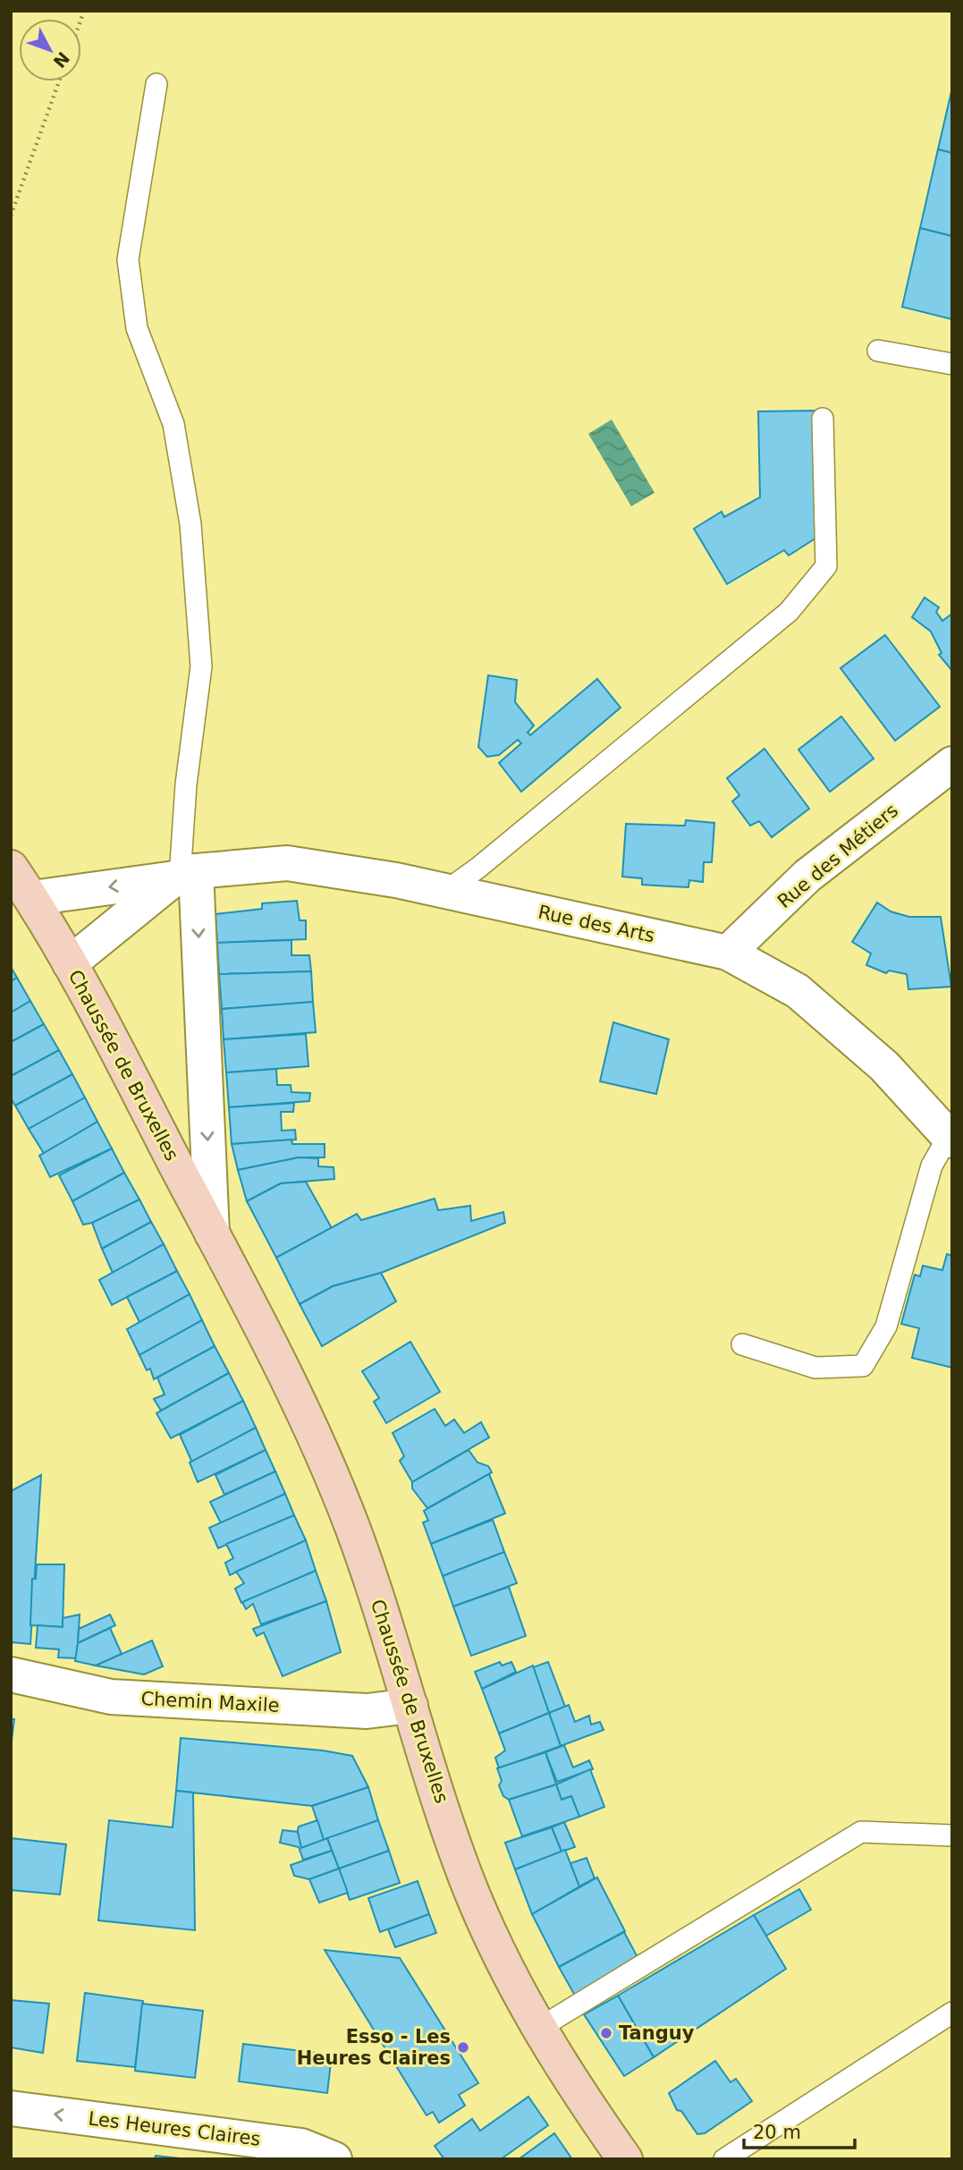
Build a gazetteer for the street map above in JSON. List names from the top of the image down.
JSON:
{
  "streets": {
    "main road": ["Chaussée de Bruxelles"],
    "street": [
      "Rue des Métiers",
      "Rue des Arts",
      "Chemin Maxile",
      "Les Heures Claires"
    ]
  },
  "crossings": [
    ["Rue des Métiers", "Rue des Arts"],
    ["Rue des Arts", "Chaussée de Bruxelles"],
    ["Chaussée de Bruxelles", "Chemin Maxile"]
  ],
  "one_way": ["Les Heures Claires"],
  "places": ["Tanguy", "Esso - Les Heures Claires"],
  "scale_bar": "20 m",
  "north": "bottom right"
}
